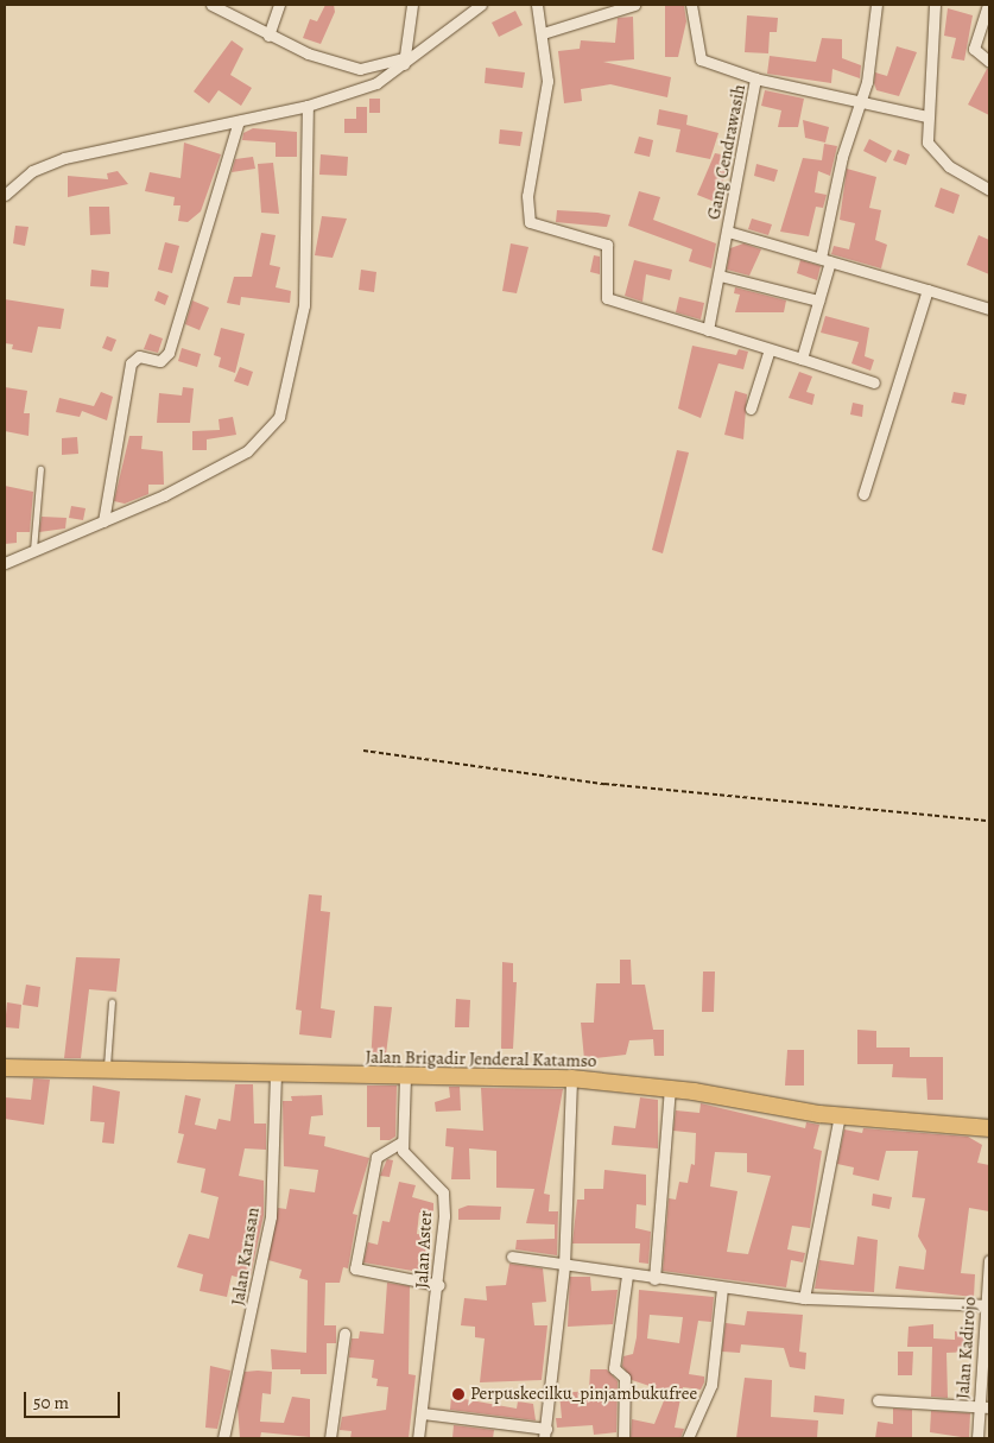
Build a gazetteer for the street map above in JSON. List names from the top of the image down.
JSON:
{
  "streets": {
    "main road": ["Jalan Brigadir Jenderal Katamso"],
    "street": [
      "Gang Cendrawasih",
      "Jalan Aster",
      "Jalan Karasan",
      "Jalan Kadirojo"
    ]
  },
  "crossings": [
    ["Jalan Brigadir Jenderal Katamso", "Jalan Aster"],
    ["Jalan Brigadir Jenderal Katamso", "Jalan Karasan"]
  ],
  "places": ["Perpuskecilku_pinjambukufree"],
  "scale_bar": "50 m"
}
